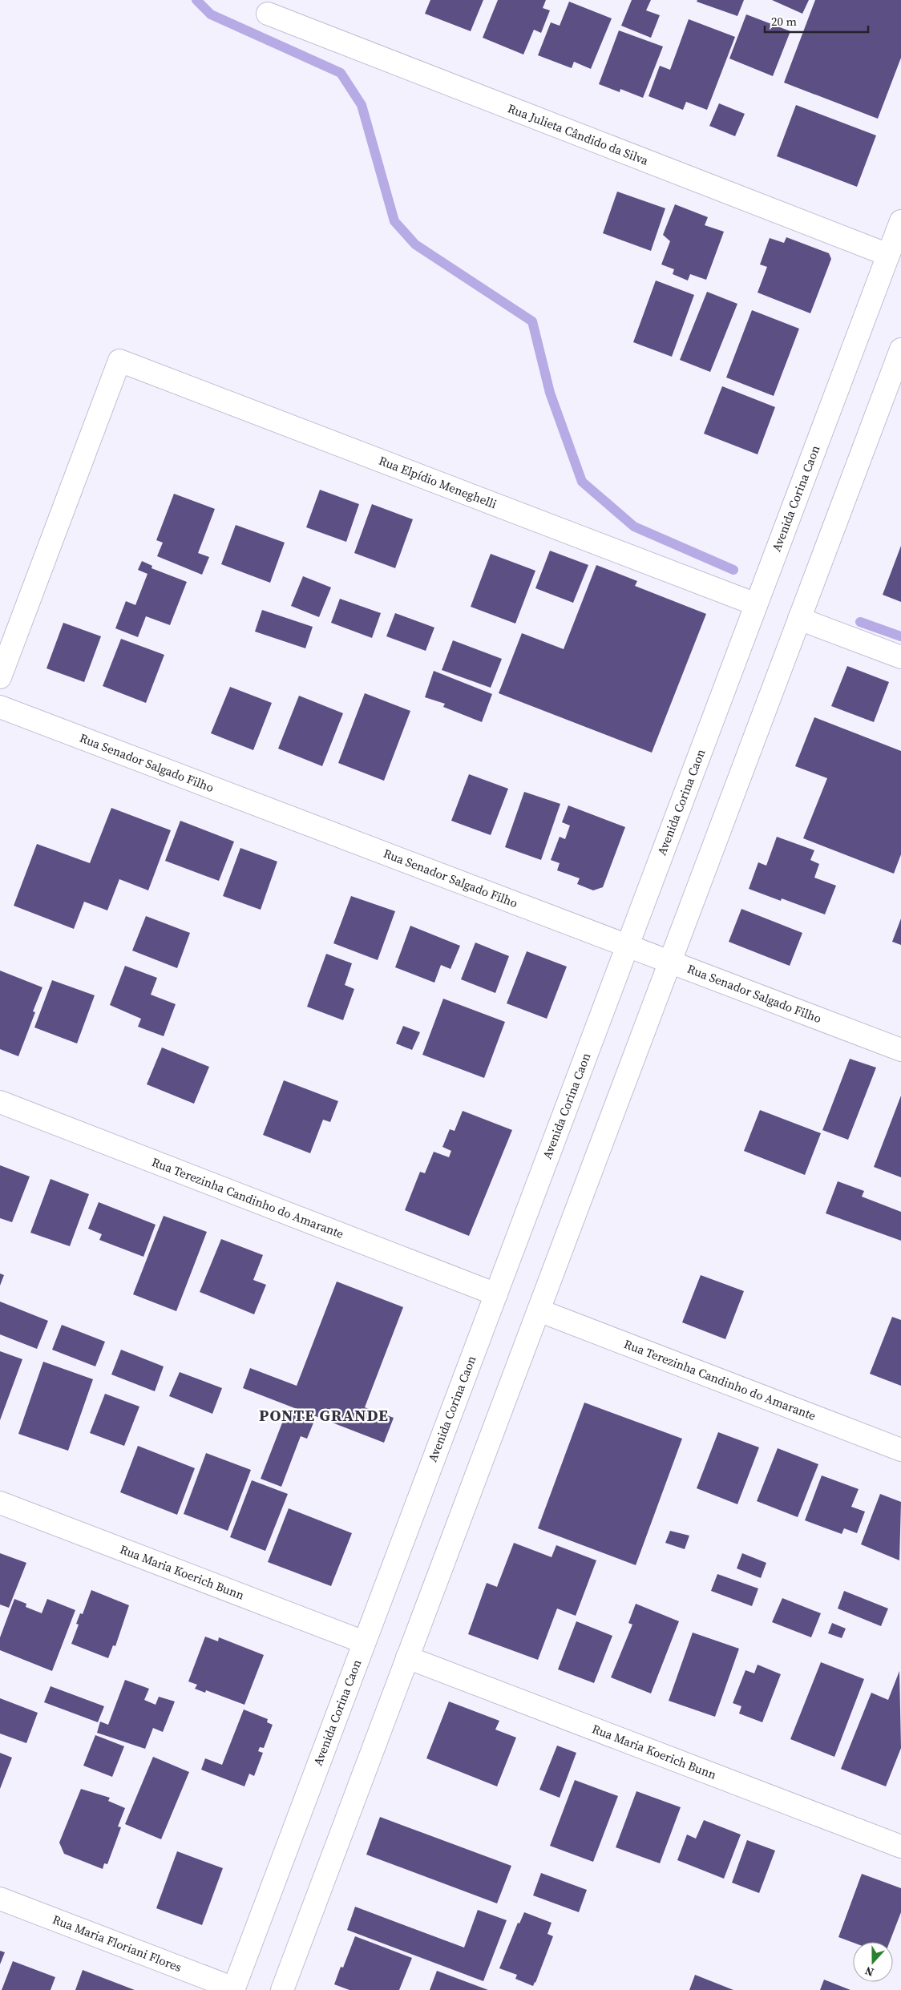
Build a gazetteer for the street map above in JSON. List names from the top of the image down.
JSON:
{
  "streets": {
    "street": [
      "Rua Julieta Cândido da Silva",
      "Rua Elpídio Meneghelli",
      "Avenida Corina Caon",
      "Rua Senador Salgado Filho",
      "Rua Terezinha Candinho do Amarante",
      "Rua Maria Koerich Bunn",
      "Rua Maria Floriani Flores"
    ]
  },
  "crossings": [
    ["Rua Julieta Cândido da Silva", "Avenida Corina Caon"],
    ["Rua Elpídio Meneghelli", "Avenida Corina Caon"],
    ["Avenida Corina Caon", "Rua Senador Salgado Filho"],
    ["Avenida Corina Caon", "Rua Terezinha Candinho do Amarante"],
    ["Avenida Corina Caon", "Rua Maria Koerich Bunn"],
    ["Avenida Corina Caon", "Rua Maria Floriani Flores"]
  ],
  "districts": ["PONTE GRANDE"],
  "scale_bar": "20 m",
  "north": "bottom"
}
